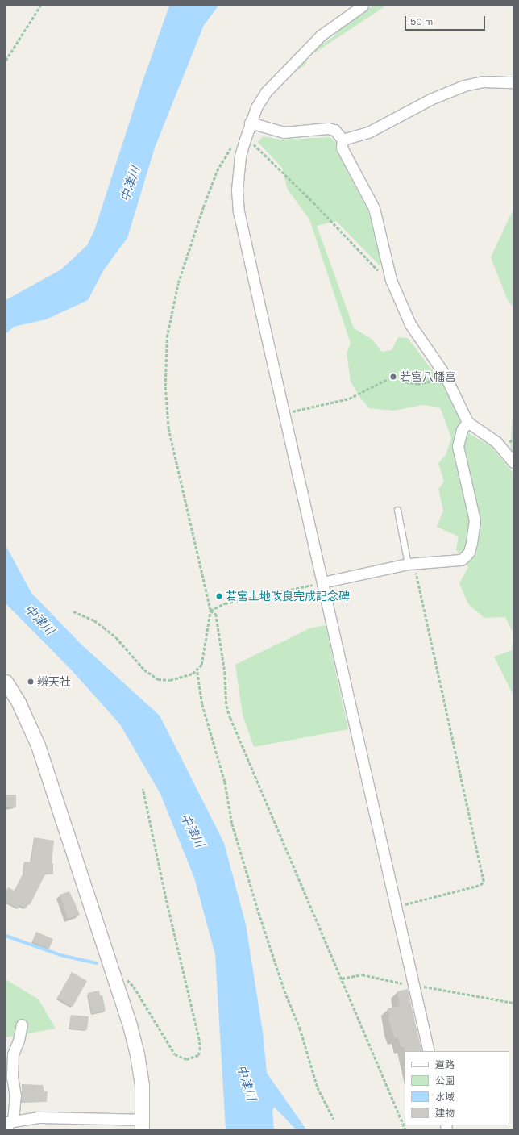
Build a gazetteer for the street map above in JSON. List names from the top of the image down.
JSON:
{
  "water": ["中津川"],
  "places": ["若宮八幡宮", "若宮土地改良完成記念碑", "辨天社"],
  "legend": [
    "道路",
    "公園",
    "水域",
    "建物"
  ],
  "scale_bar": "50 m"
}
